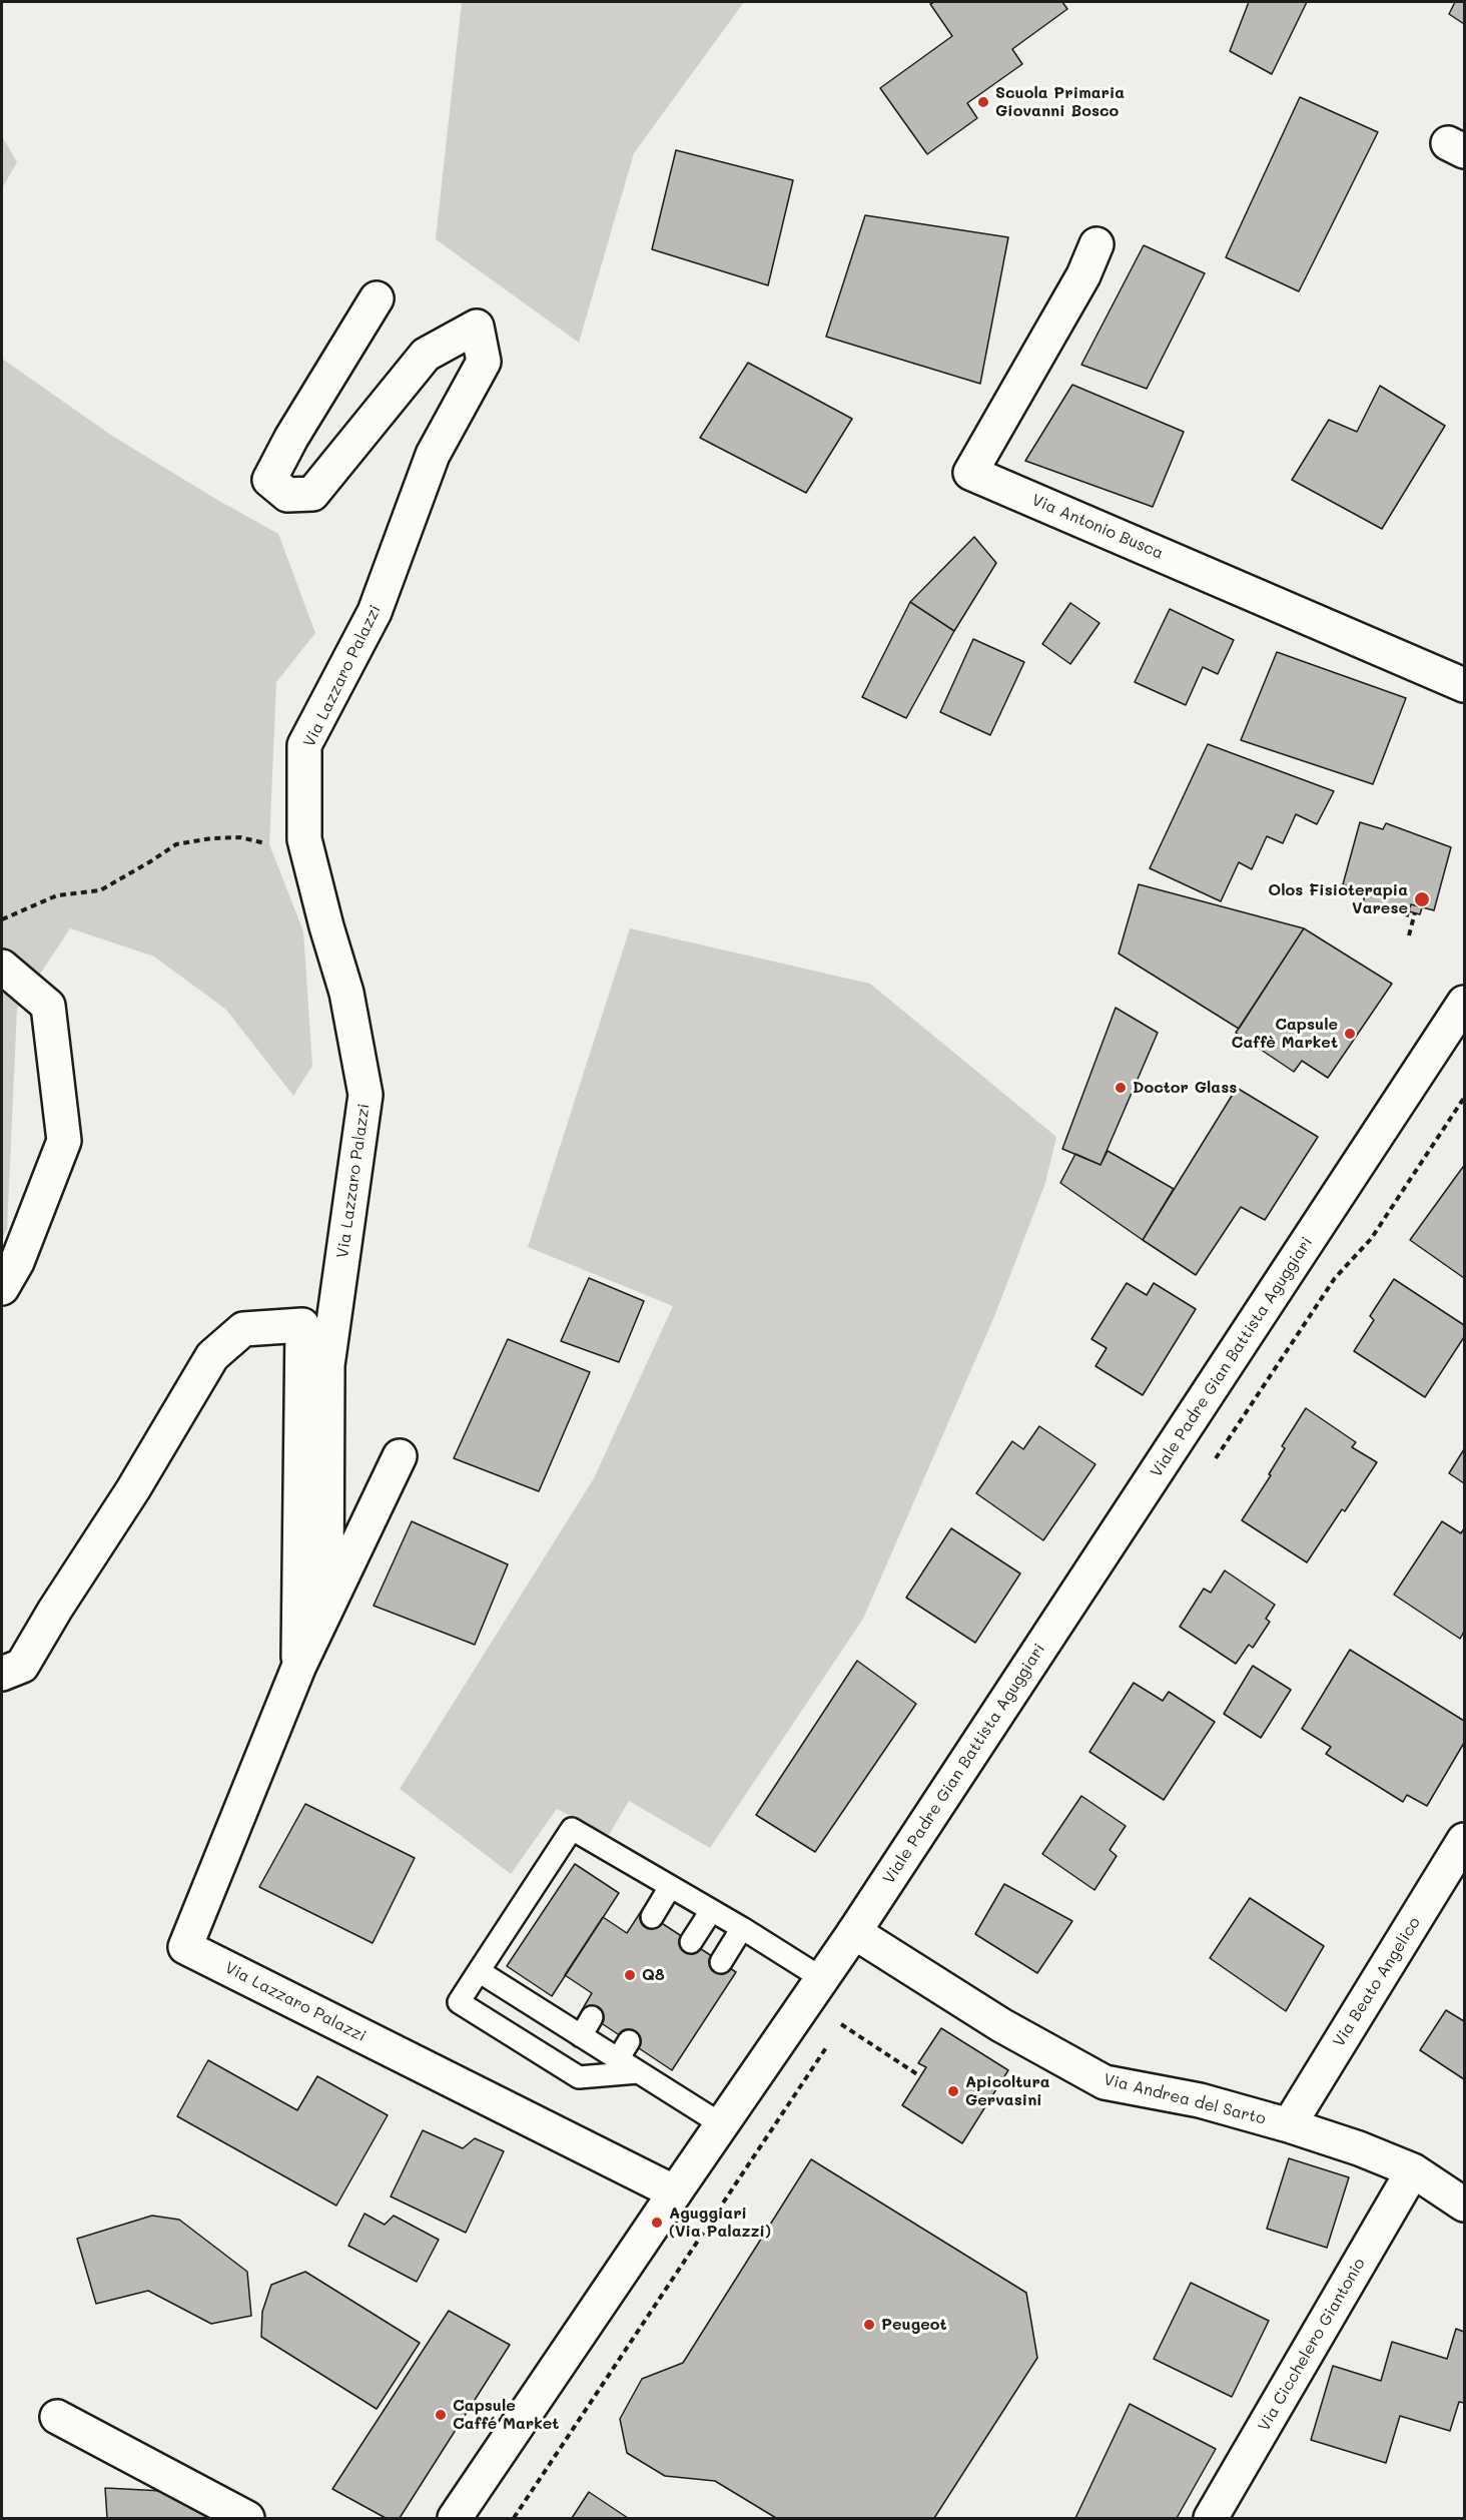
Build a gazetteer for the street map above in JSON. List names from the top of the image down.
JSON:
{
  "streets": {
    "street": [
      "Via Antonio Busca",
      "Via Lazzaro Palazzi",
      "Viale Padre Gian Battista Aguggiari",
      "Via Beato Angelico",
      "Via Andrea del Sarto",
      "Via Cicchelero Giantonio"
    ]
  },
  "crossings": [
    ["Via Lazzaro Palazzi", "Viale Padre Gian Battista Aguggiari"],
    ["Viale Padre Gian Battista Aguggiari", "Via Andrea del Sarto"],
    ["Via Beato Angelico", "Via Andrea del Sarto"],
    ["Via Andrea del Sarto", "Via Cicchelero Giantonio"]
  ],
  "places": [
    "Scuola Primaria Giovanni Bosco",
    "Olos Fisioterapia Varese",
    "Capsule Caffè Market",
    "Doctor Glass",
    "Q8",
    "Apicoltura Gervasini",
    "Aguggiari (Via Palazzi)",
    "Peugeot",
    "Capsule Caffé Market"
  ]
}
